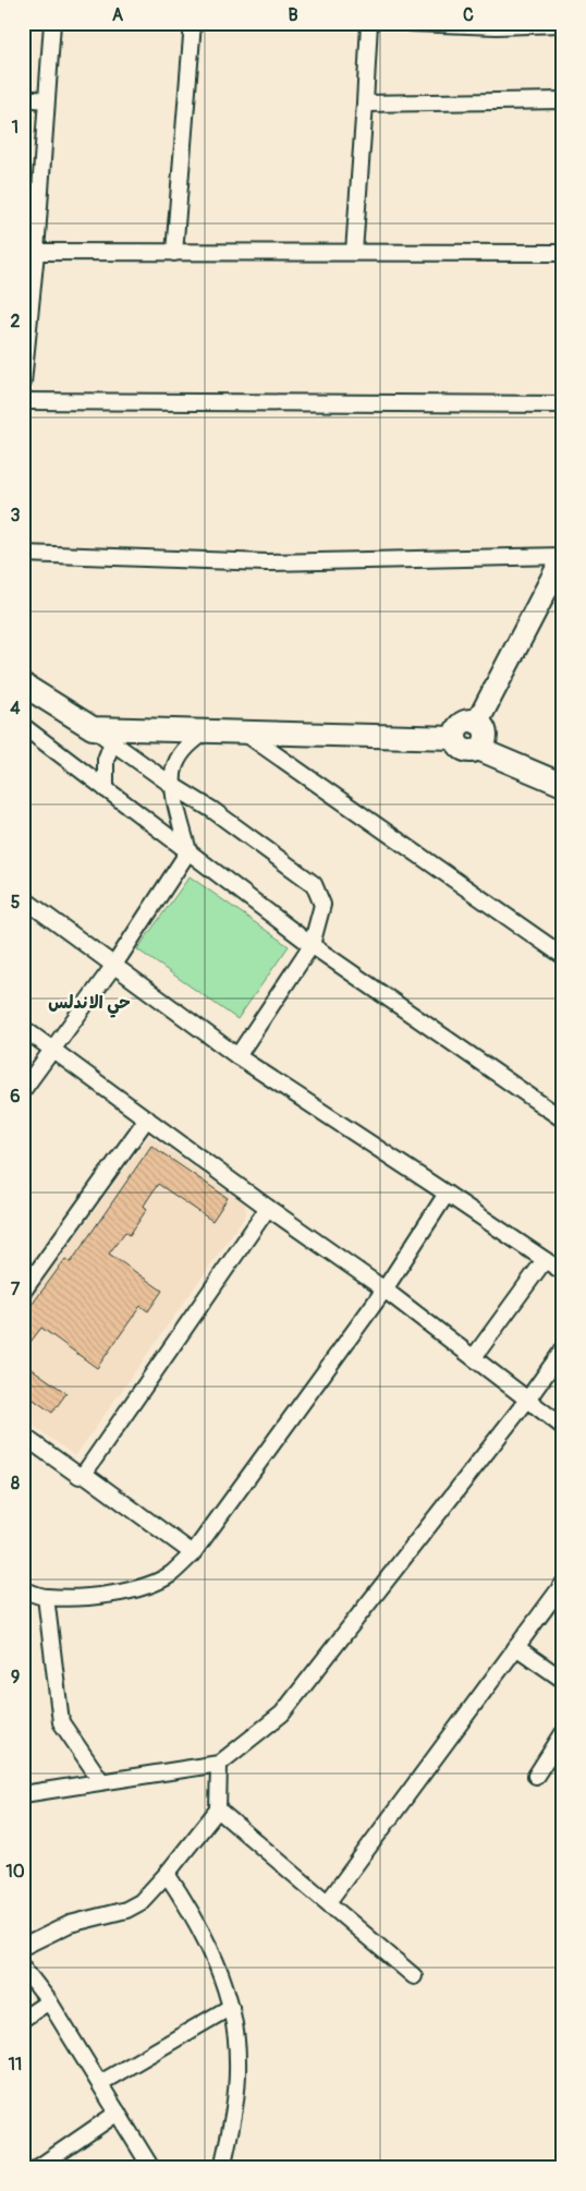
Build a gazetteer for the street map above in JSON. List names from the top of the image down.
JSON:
{
  "districts": ["حي الاندلس"],
  "grid": {
    "columns": ["A", "B", "C"],
    "rows": [
      "1",
      "2",
      "3",
      "4",
      "5",
      "6",
      "7",
      "8",
      "9",
      "10",
      "11"
    ]
  }
}
